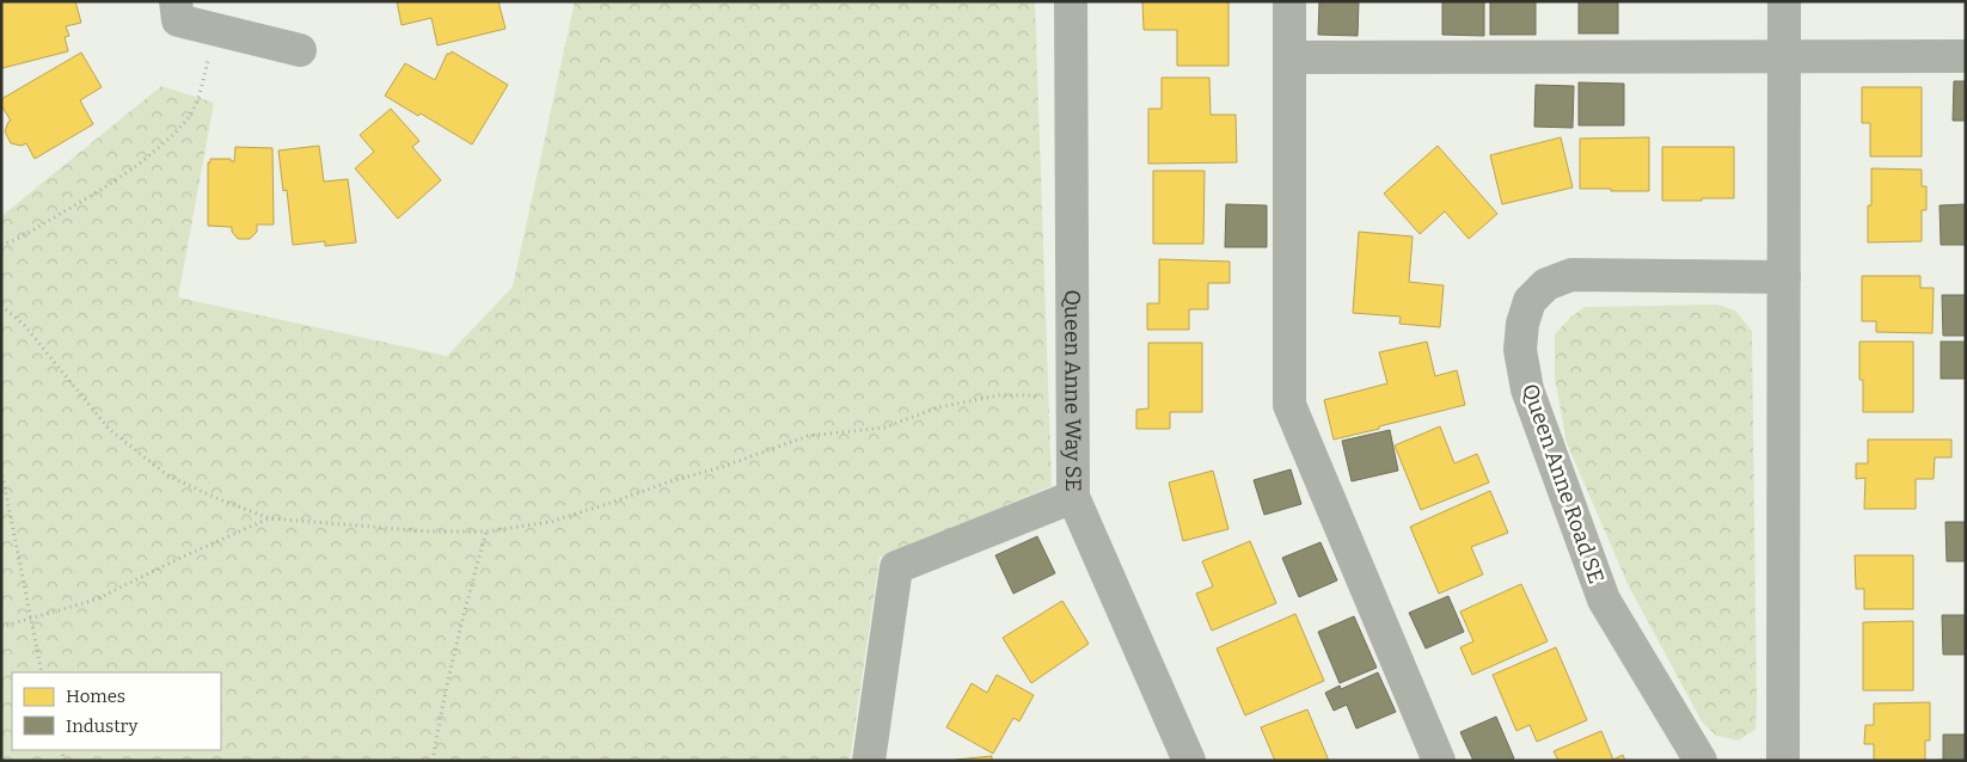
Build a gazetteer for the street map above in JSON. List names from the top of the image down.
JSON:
{
  "streets": {
    "street": ["Queen Anne Way SE", "Queen Anne Road SE"]
  },
  "legend": ["Homes", "Industry"]
}
